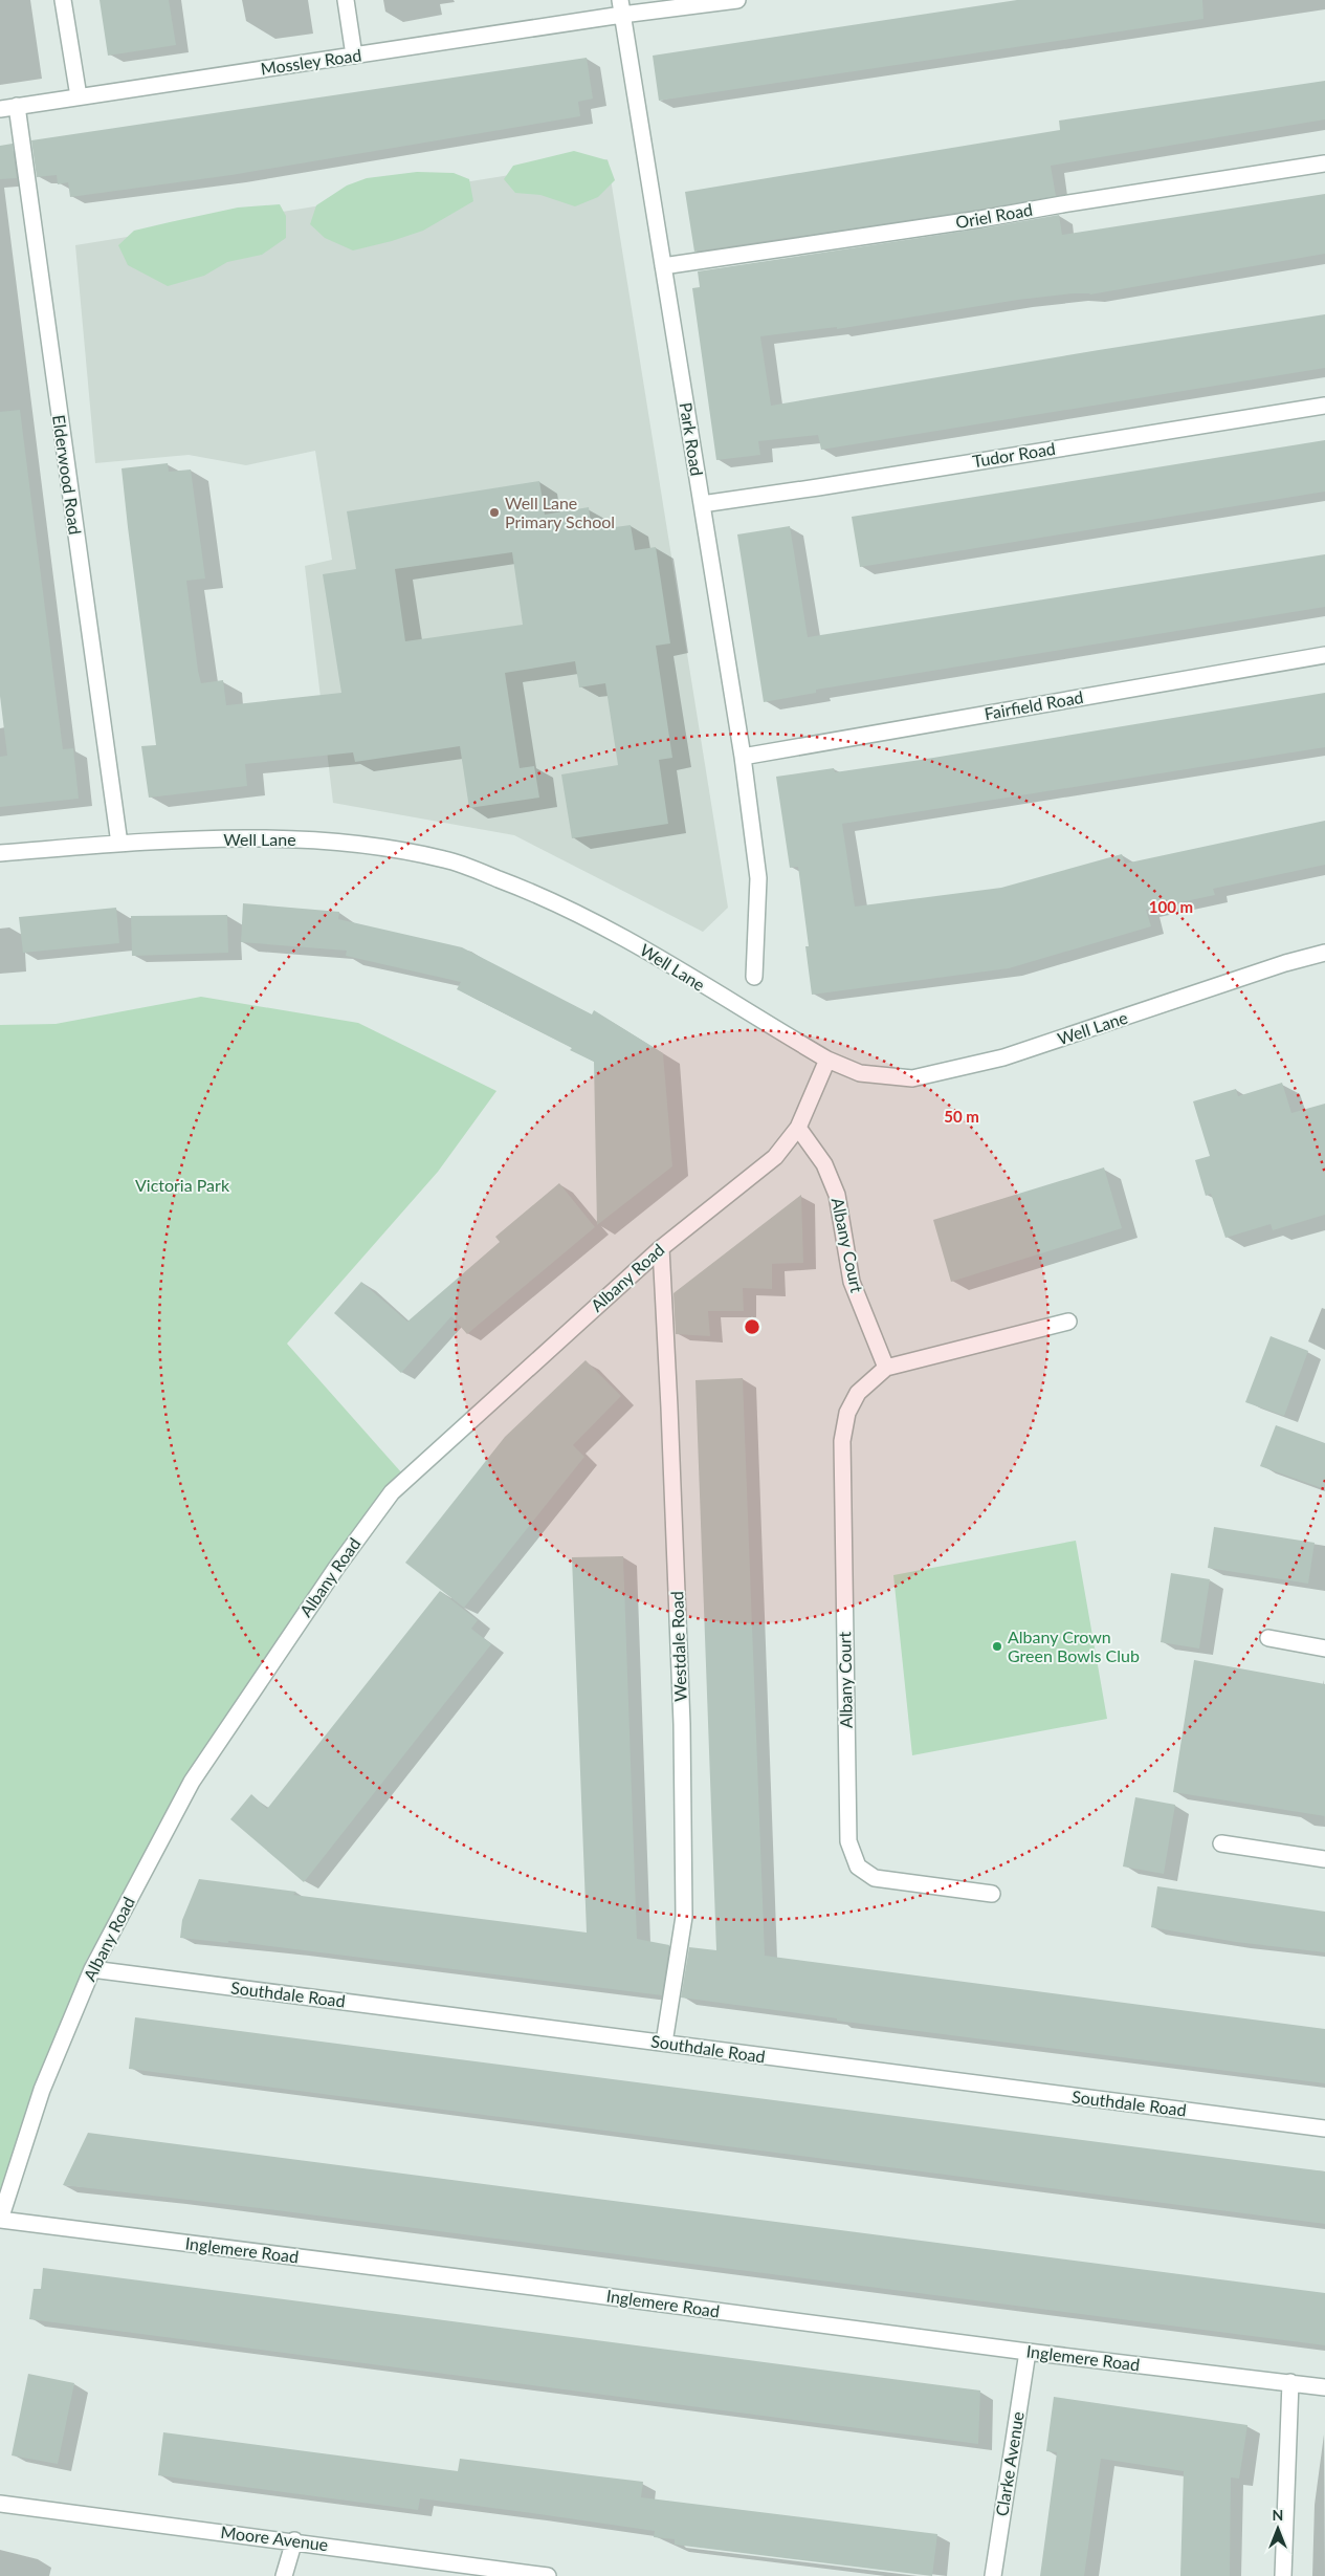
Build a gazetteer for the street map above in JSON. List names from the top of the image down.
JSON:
{
  "streets": {
    "street": [
      "Mossley Road",
      "Oriel Road",
      "Park Road",
      "Tudor Road",
      "Elderwood Road",
      "Fairfield Road",
      "Well Lane",
      "Albany Court",
      "Albany Road",
      "Westdale Road",
      "Southdale Road",
      "Inglemere Road",
      "Clarke Avenue",
      "Moore Avenue"
    ]
  },
  "crossings": [
    ["Mossley Road", "Park Road"],
    ["Mossley Road", "Elderwood Road"],
    ["Oriel Road", "Park Road"],
    ["Park Road", "Tudor Road"],
    ["Park Road", "Fairfield Road"],
    ["Elderwood Road", "Well Lane"],
    ["Well Lane", "Albany Road"],
    ["Albany Court", "Albany Road"],
    ["Albany Road", "Westdale Road"],
    ["Albany Road", "Southdale Road"],
    ["Albany Road", "Inglemere Road"],
    ["Westdale Road", "Southdale Road"],
    ["Inglemere Road", "Clarke Avenue"]
  ],
  "parks": ["Victoria Park"],
  "places": ["Well Lane Primary School", "Albany Crown Green Bowls Club"],
  "north": "top",
  "rings": ["100 m", "50 m"]
}
